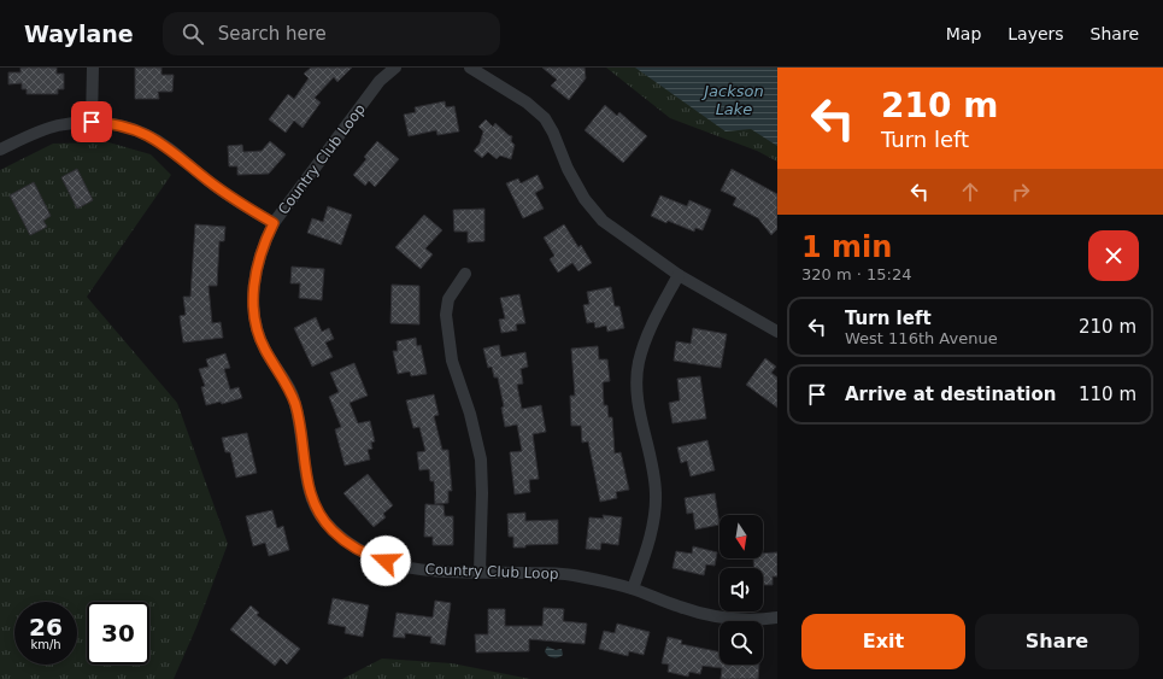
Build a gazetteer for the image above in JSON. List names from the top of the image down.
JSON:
{
  "streets": {
    "street": ["Country Club Loop"]
  },
  "water": ["Jackson Lake"],
  "north": "bottom",
  "page": {
    "header": "Waylane",
    "search": "Search here",
    "nav": ["Map", "Layers", "Share"],
    "turn": ["210 m", "Turn left"],
    "heading": ["1 min", "320 m · 15:24"],
    "list": [
      {
        "name": "Turn left",
        "note": "West 116th Avenue",
        "value": "210 m"
      },
      {
        "name": "Arrive at destination",
        "value": "110 m"
      }
    ],
    "speed": "26 km/h",
    "limit": "30",
    "buttons": ["Exit", "Share"]
  }
}
